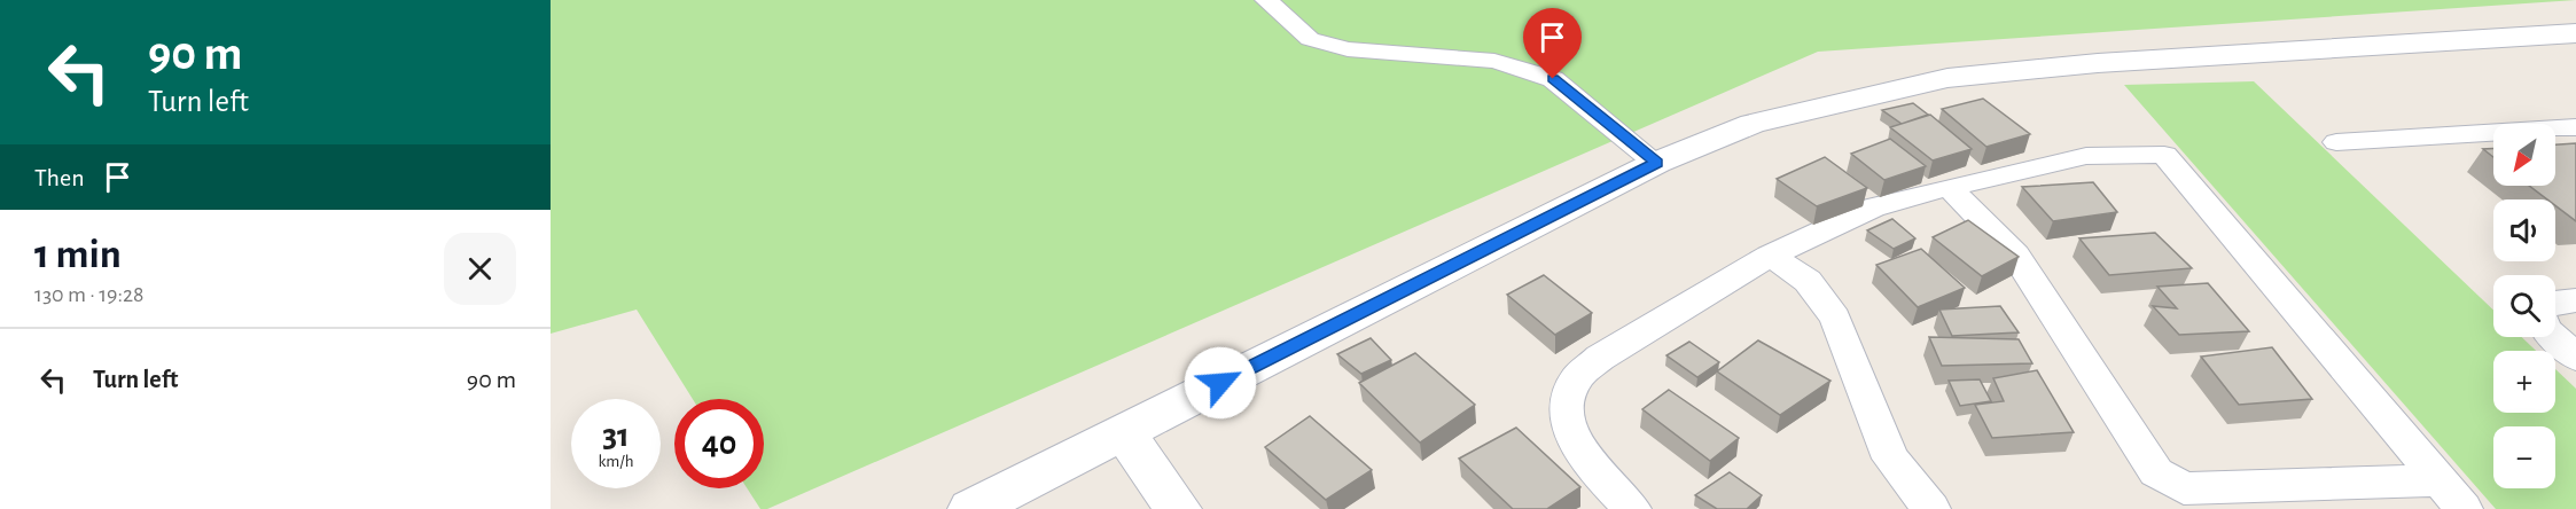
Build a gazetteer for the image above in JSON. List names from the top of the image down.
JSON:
{
  "north": "bottom left",
  "page": {
    "turn": ["90 m", "Turn left"],
    "map_buttons": ["+", "−"],
    "then": "Then",
    "heading": ["1 min", "130 m · 19:28"],
    "list": [
      {
        "name": "Turn left",
        "value": "90 m"
      }
    ],
    "speed": "31 km/h",
    "limit": "40"
  }
}
